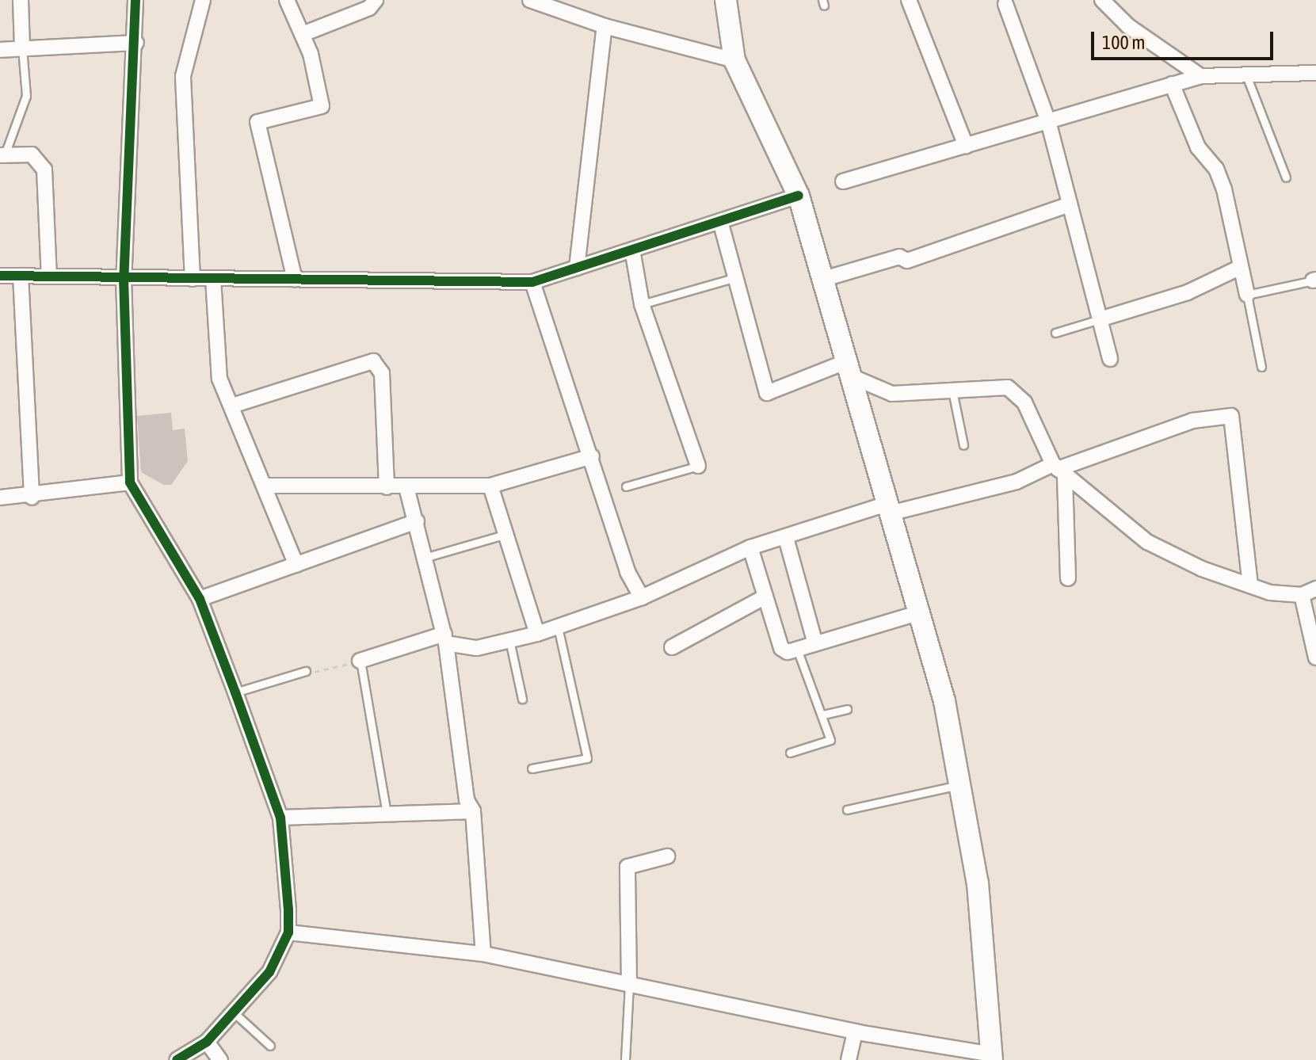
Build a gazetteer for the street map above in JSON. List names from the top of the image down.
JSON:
{
  "scale_bar": "100 m"
}
